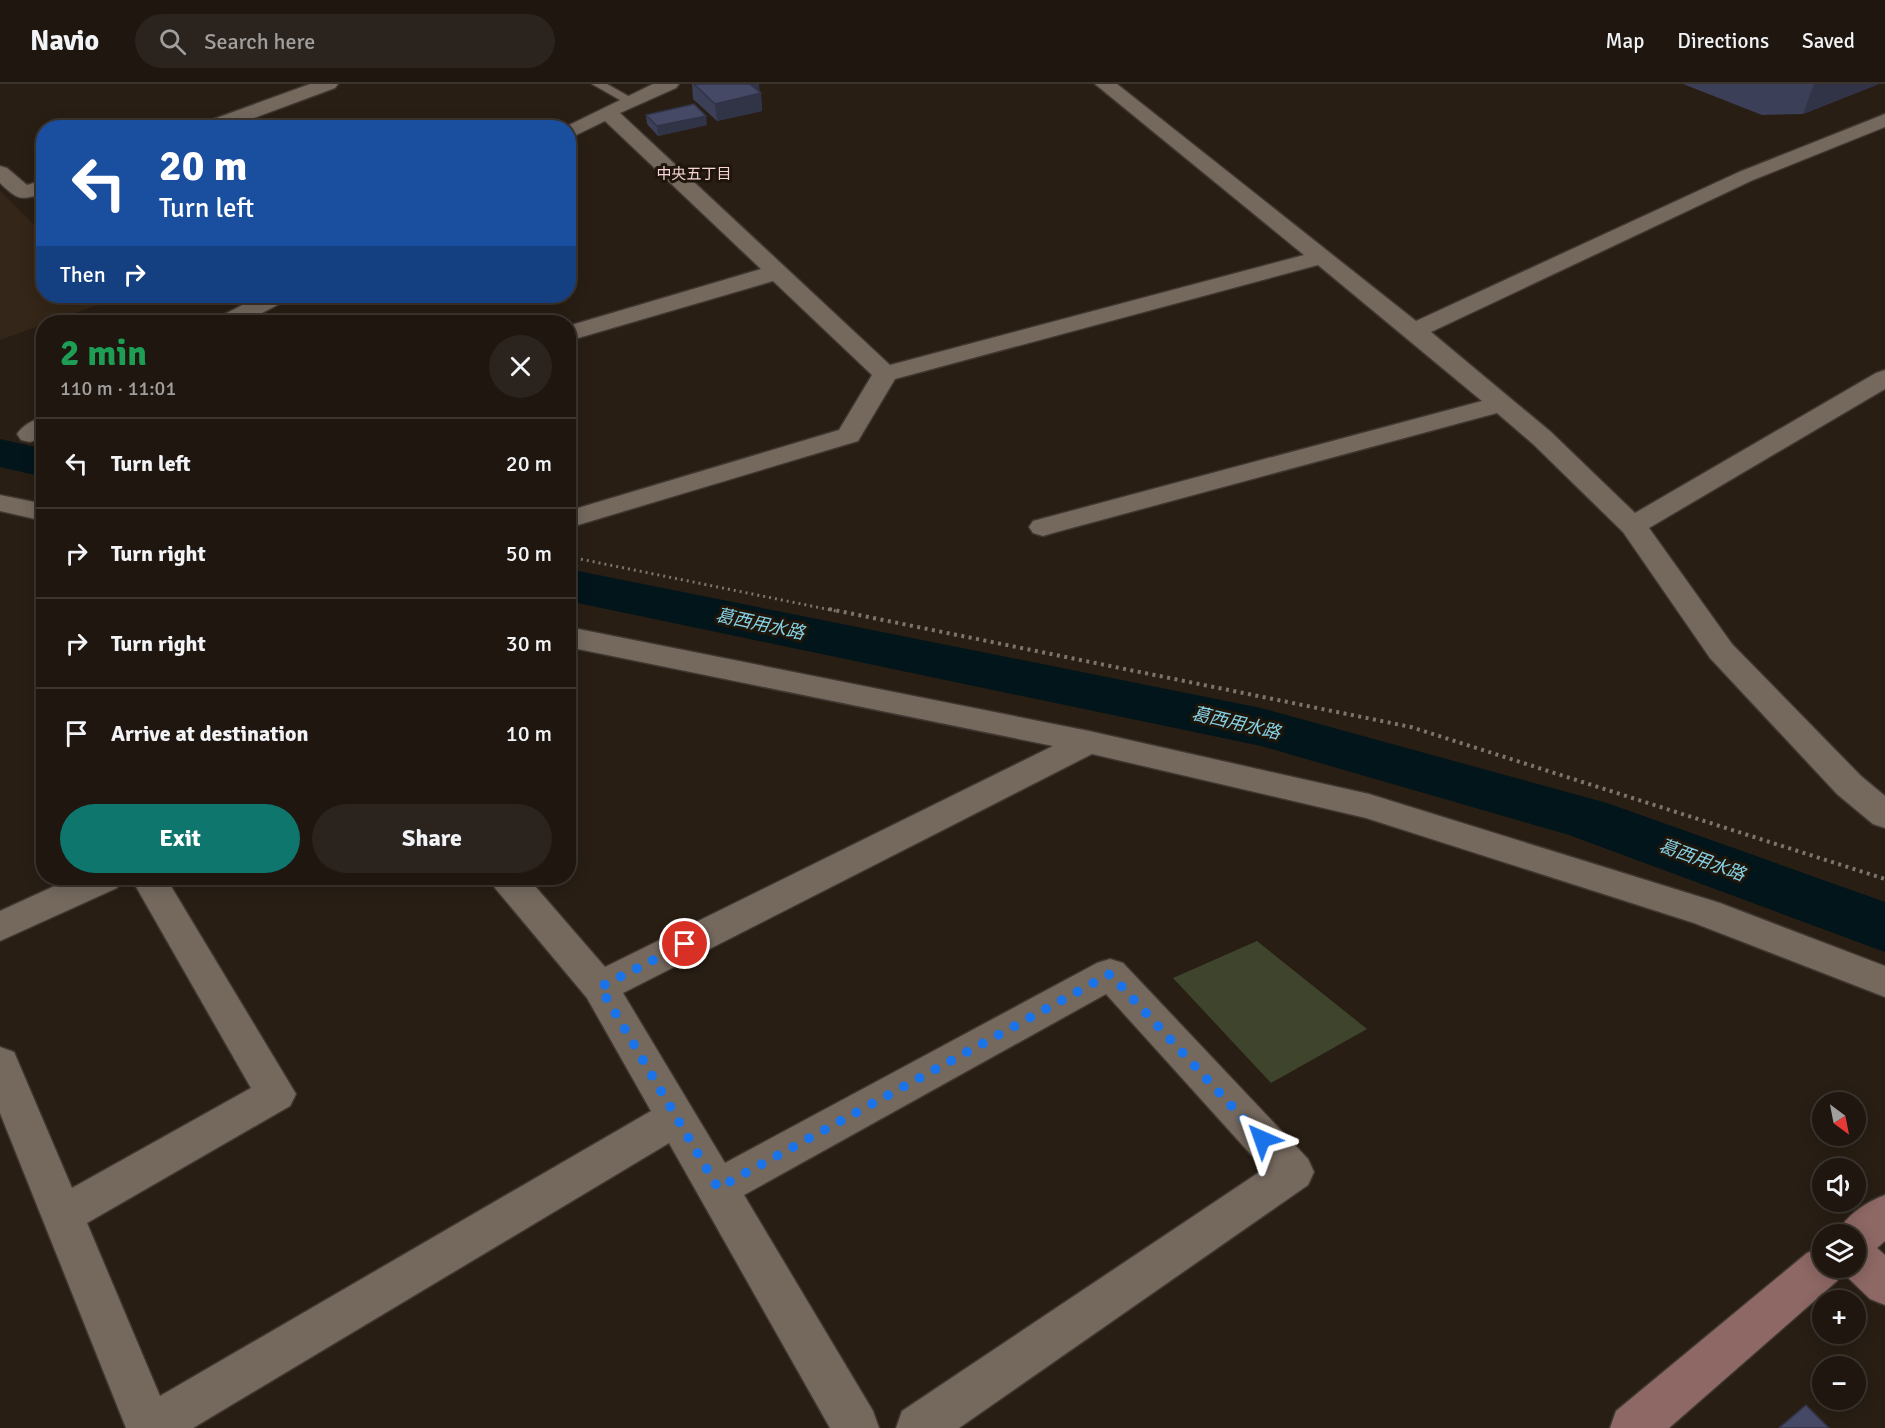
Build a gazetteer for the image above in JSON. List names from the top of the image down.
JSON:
{
  "districts": ["中央五丁目"],
  "water": ["葛西用水路"],
  "north": "bottom right",
  "page": {
    "header": "Navio",
    "search": "Search here",
    "nav": ["Map", "Directions", "Saved"],
    "turn": ["20 m", "Turn left"],
    "then": "Then",
    "heading": ["2 min", "110 m · 11:01"],
    "list": [
      {
        "name": "Turn left",
        "value": "20 m"
      },
      {
        "name": "Turn right",
        "value": "50 m"
      },
      {
        "name": "Turn right",
        "value": "30 m"
      },
      {
        "name": "Arrive at destination",
        "value": "10 m"
      }
    ],
    "buttons": ["Exit", "Share"],
    "map_buttons": ["+", "−"]
  }
}
